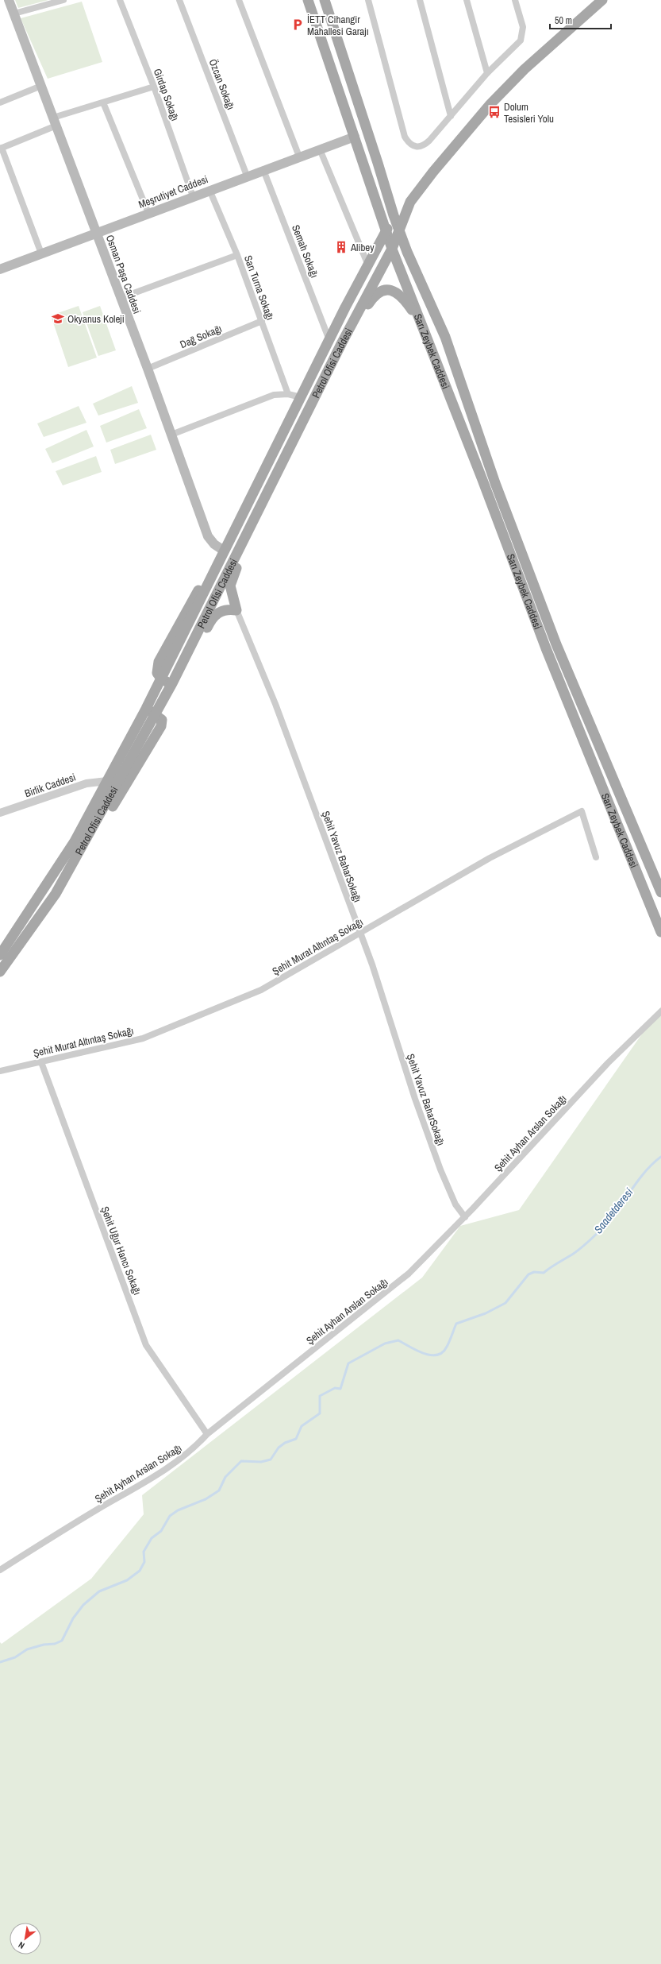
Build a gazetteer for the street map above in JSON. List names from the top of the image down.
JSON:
{
  "streets": {
    "main road": [
      "Meşrutiyet Caddesi",
      "Osman Paşa Caddesi",
      "Sarı Zeybek Caddesi",
      "Petrol Ofisi Caddesi"
    ],
    "street": [
      "Özcan Sokağı",
      "Girdap Sokağı",
      "Semah Sokağı",
      "Sarı Turna Sokağı",
      "Dağ Sokağı",
      "Birlik Caddesi",
      "Şehit Yavuz BaharSokağı",
      "Şehit Murat Altıntaş Sokağı",
      "Şehit Ayhan Arslan Sokağı",
      "Şehit Uğur Hancı Sokağı"
    ]
  },
  "crossings": [
    ["Özcan Sokağı", "Meşrutiyet Caddesi"],
    ["Girdap Sokağı", "Meşrutiyet Caddesi"],
    ["Meşrutiyet Caddesi", "Semah Sokağı"],
    ["Meşrutiyet Caddesi", "Osman Paşa Caddesi"],
    ["Meşrutiyet Caddesi", "Sarı Turna Sokağı"],
    ["Meşrutiyet Caddesi", "Sarı Zeybek Caddesi"],
    ["Semah Sokağı", "Petrol Ofisi Caddesi"],
    ["Osman Paşa Caddesi", "Dağ Sokağı"],
    ["Osman Paşa Caddesi", "Petrol Ofisi Caddesi"],
    ["Sarı Turna Sokağı", "Dağ Sokağı"],
    ["Sarı Zeybek Caddesi", "Petrol Ofisi Caddesi"],
    ["Petrol Ofisi Caddesi", "Birlik Caddesi"],
    ["Şehit Yavuz BaharSokağı", "Şehit Murat Altıntaş Sokağı"],
    ["Şehit Yavuz BaharSokağı", "Şehit Ayhan Arslan Sokağı"],
    ["Şehit Murat Altıntaş Sokağı", "Şehit Uğur Hancı Sokağı"],
    ["Şehit Ayhan Arslan Sokağı", "Şehit Uğur Hancı Sokağı"]
  ],
  "water": ["Saadetderesi"],
  "places": {
    "parking": ["İETT Cihangir Mahallesi Garajı"],
    "bus stop": ["Dolum Tesisleri Yolu"],
    "building": ["Alibey"],
    "school or university": ["Okyanus Koleji"]
  },
  "scale_bar": "50 m",
  "north": "bottom left"
}
